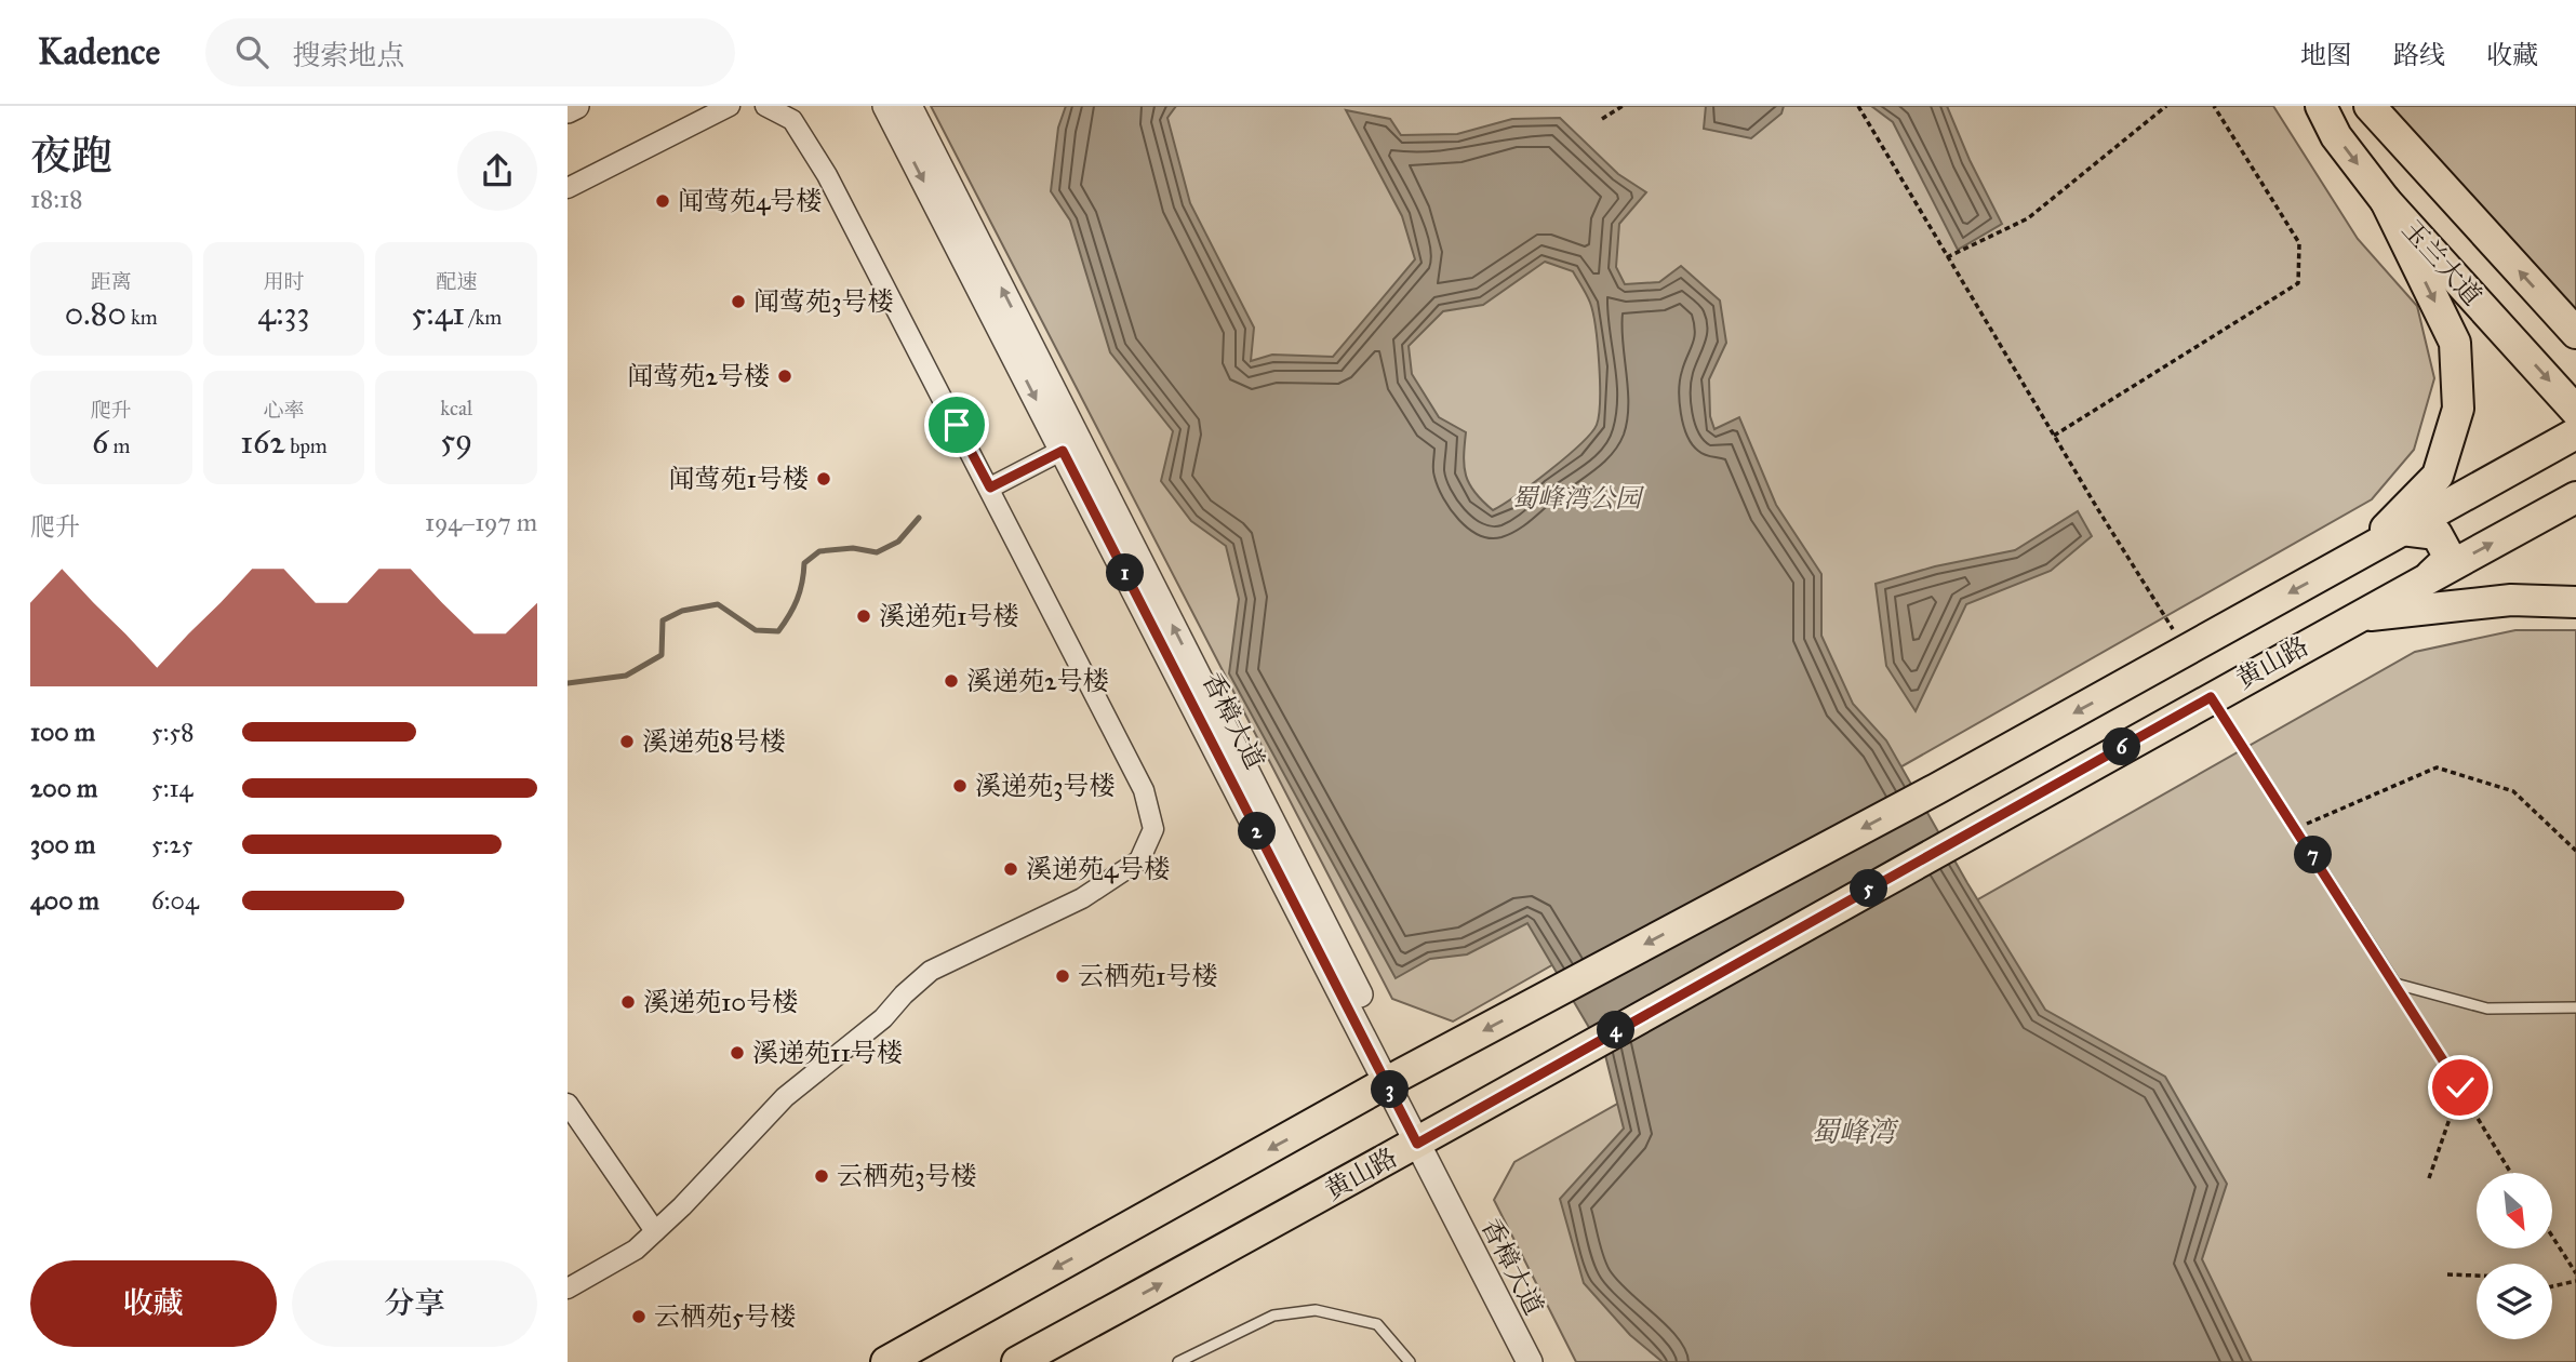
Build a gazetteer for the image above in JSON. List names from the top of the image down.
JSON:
{
  "streets": {
    "main road": ["玉兰大道", "黄山路"],
    "street": ["香樟大道"]
  },
  "crossings": [
    ["黄山路", "香樟大道"]
  ],
  "water": ["蜀峰湾"],
  "parks": ["蜀峰湾公园"],
  "places": [
    "闻莺苑4号楼",
    "闻莺苑3号楼",
    "闻莺苑2号楼",
    "闻莺苑1号楼",
    "溪递苑1号楼",
    "溪递苑2号楼",
    "溪递苑8号楼",
    "溪递苑3号楼",
    "溪递苑4号楼",
    "云栖苑1号楼",
    "溪递苑10号楼",
    "溪递苑11号楼",
    "云栖苑3号楼",
    "云栖苑5号楼"
  ],
  "north": "bottom right",
  "page": {
    "header": "Kadence",
    "search": "搜索地点",
    "nav": ["地图", "路线", "收藏"],
    "heading": ["夜跑", "18:18"],
    "stats": [
      ["距离", "0.80 km"],
      ["用时", "4:33"],
      ["配速", "5:41 /km"],
      ["爬升", "6 m"],
      ["心率", "162 bpm"],
      ["kcal", "59"]
    ],
    "chart": ["爬升", "194–197 m"],
    "pins": [
      "1",
      "6",
      "2",
      "7",
      "5",
      "4",
      "3"
    ],
    "list": [
      {
        "name": "100 m",
        "note": "5:58"
      },
      {
        "name": "200 m",
        "note": "5:14"
      },
      {
        "name": "300 m",
        "note": "5:25"
      },
      {
        "name": "400 m",
        "note": "6:04"
      }
    ],
    "buttons": ["收藏", "分享"]
  }
}
